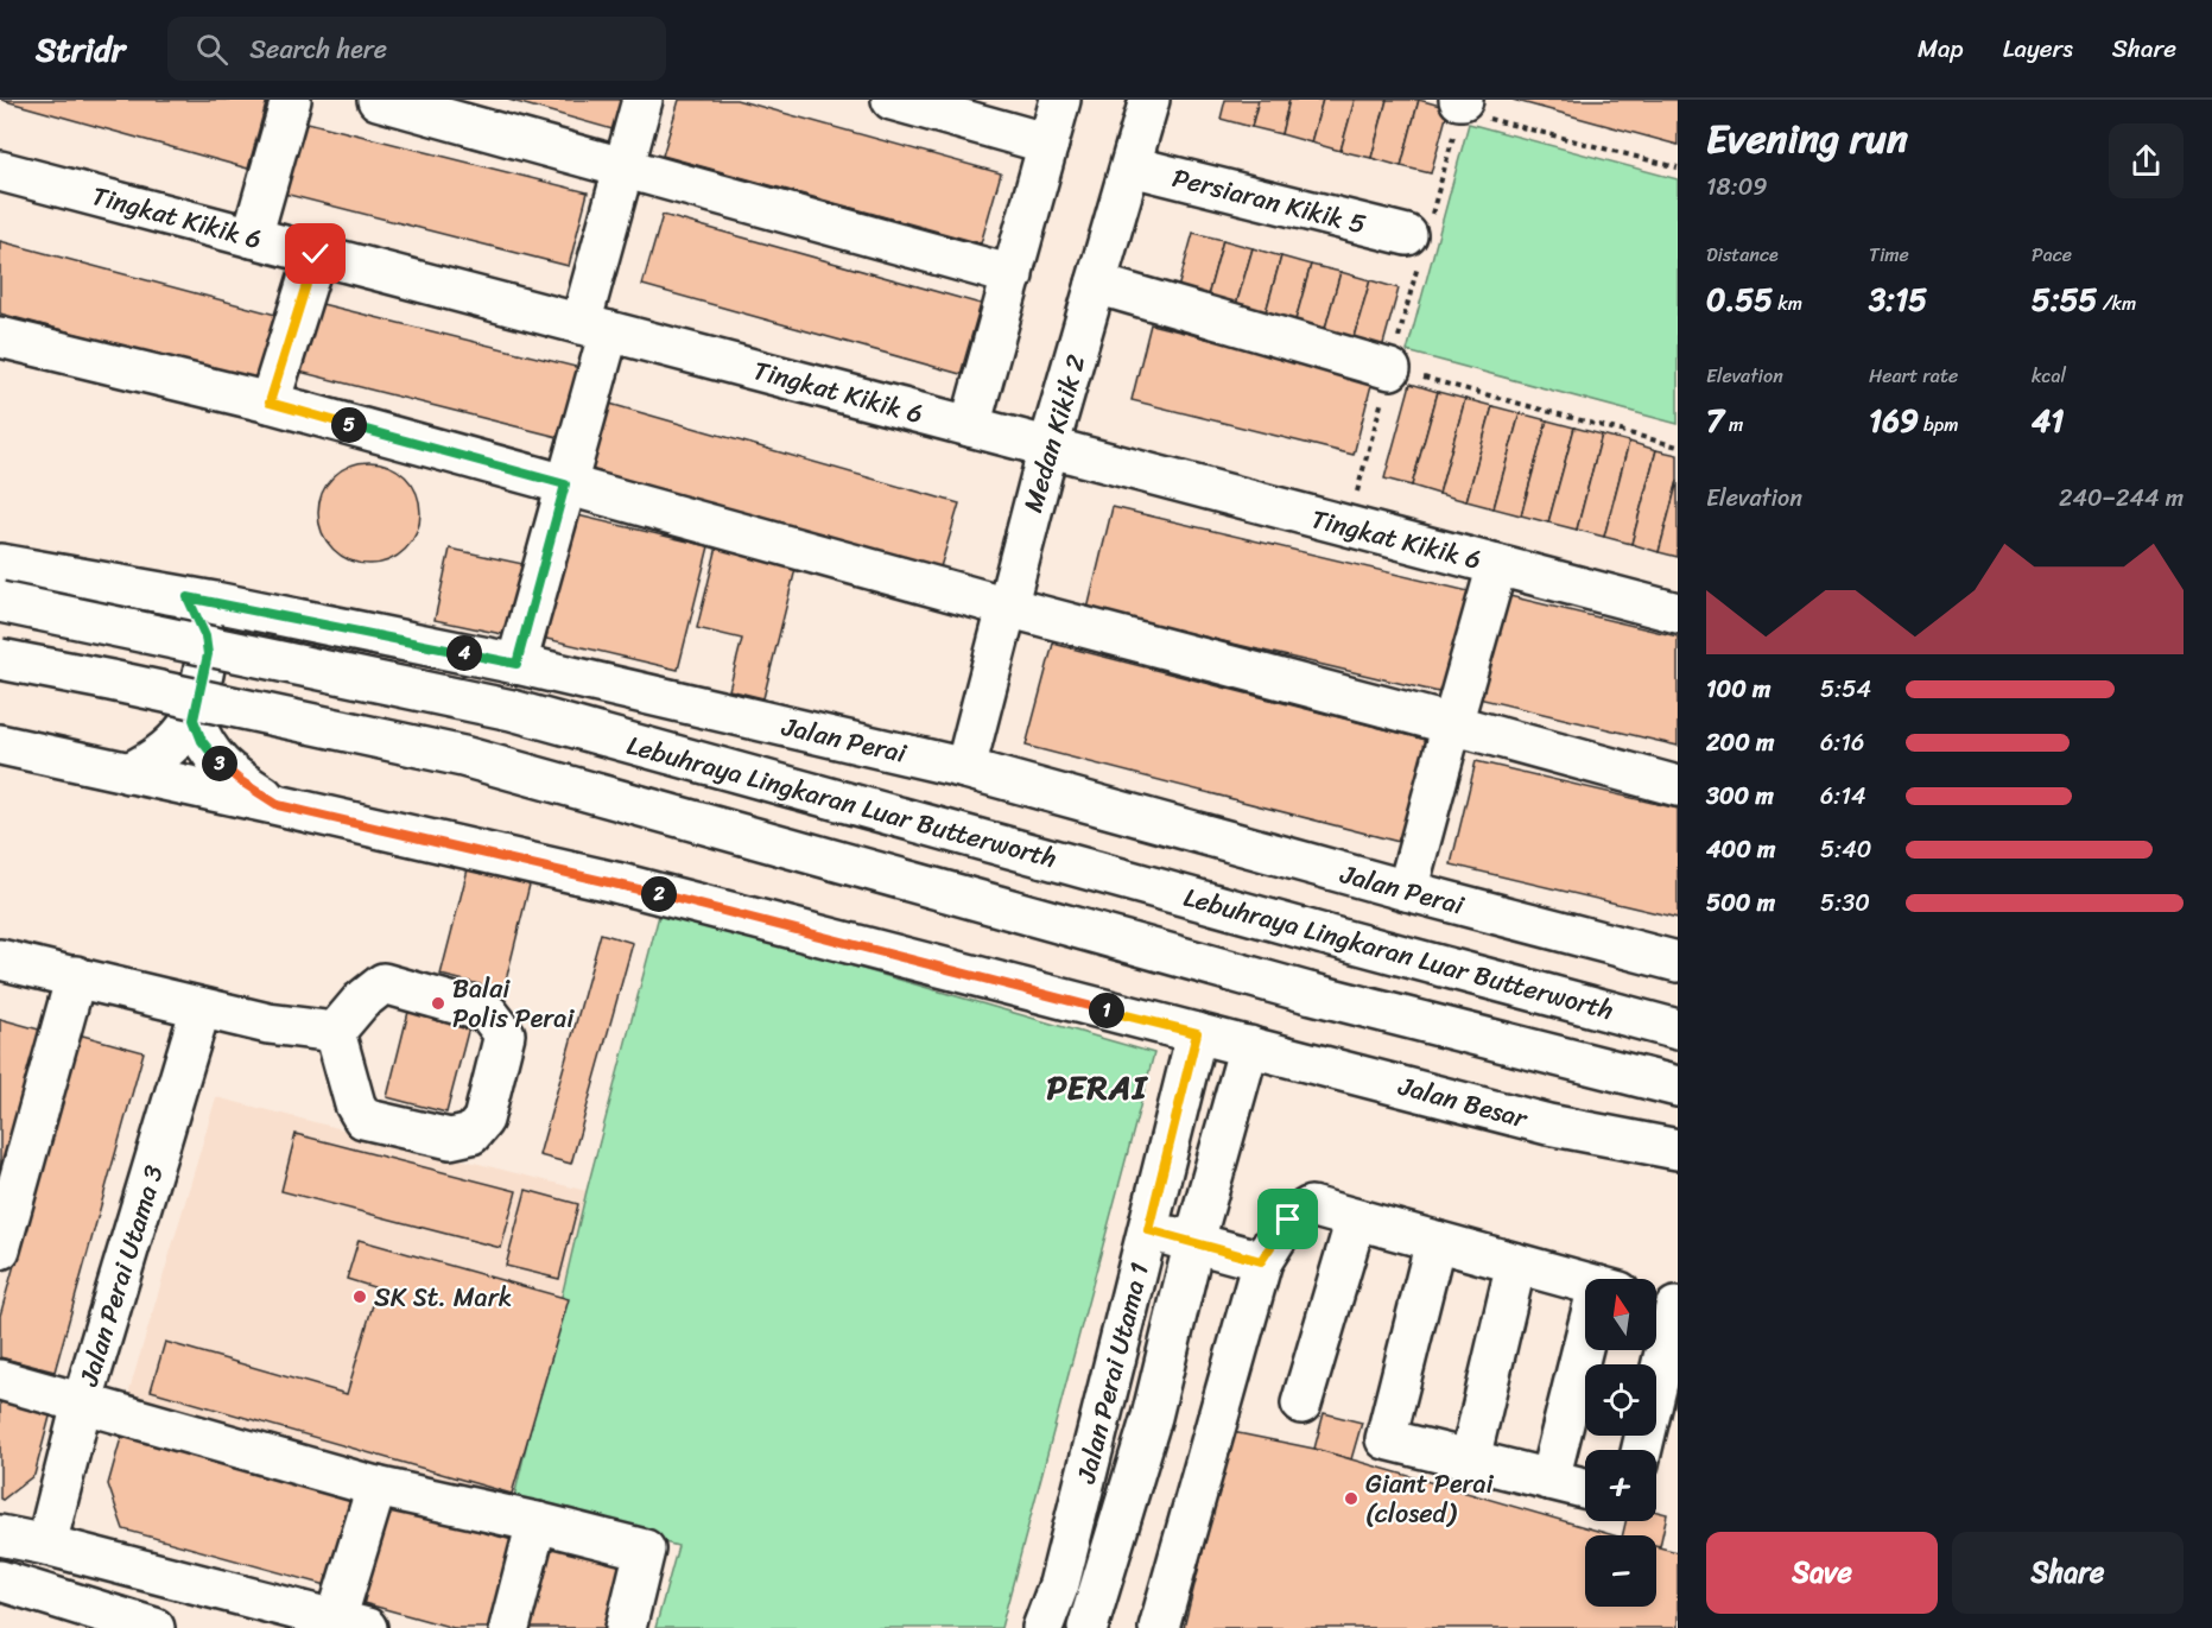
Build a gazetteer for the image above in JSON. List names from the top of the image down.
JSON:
{
  "streets": {
    "main road": [
      "Persiaran Kikik 5",
      "Tingkat Kikik 6",
      "Medan Kikik 2",
      "Jalan Perai",
      "Lebuhraya Lingkaran Luar Butterworth",
      "Jalan Besar",
      "Jalan Perai Utama 3",
      "Jalan Perai Utama 1"
    ]
  },
  "crossings": [
    ["Persiaran Kikik 5", "Medan Kikik 2"],
    ["Tingkat Kikik 6", "Medan Kikik 2"],
    ["Medan Kikik 2", "Jalan Perai"],
    ["Jalan Besar", "Jalan Perai Utama 1"]
  ],
  "districts": ["PERAI"],
  "places": ["Balai Polis Perai", "SK St. Mark", "Giant Perai (closed)"],
  "north": "top",
  "page": {
    "header": "Stridr",
    "search": "Search here",
    "nav": ["Map", "Layers", "Share"],
    "heading": ["Evening run", "18:09"],
    "stats": [
      ["Distance", "0.55 km"],
      ["Time", "3:15"],
      ["Pace", "5:55 /km"],
      ["Elevation", "7 m"],
      ["Heart rate", "169 bpm"],
      ["kcal", "41"]
    ],
    "pins": [
      "5",
      "4",
      "3",
      "2",
      "1"
    ],
    "chart": ["Elevation", "240–244 m"],
    "list": [
      {
        "name": "100 m",
        "note": "5:54"
      },
      {
        "name": "200 m",
        "note": "6:16"
      },
      {
        "name": "300 m",
        "note": "6:14"
      },
      {
        "name": "400 m",
        "note": "5:40"
      },
      {
        "name": "500 m",
        "note": "5:30"
      }
    ],
    "map_buttons": ["+", "−"],
    "buttons": ["Save", "Share"]
  }
}
